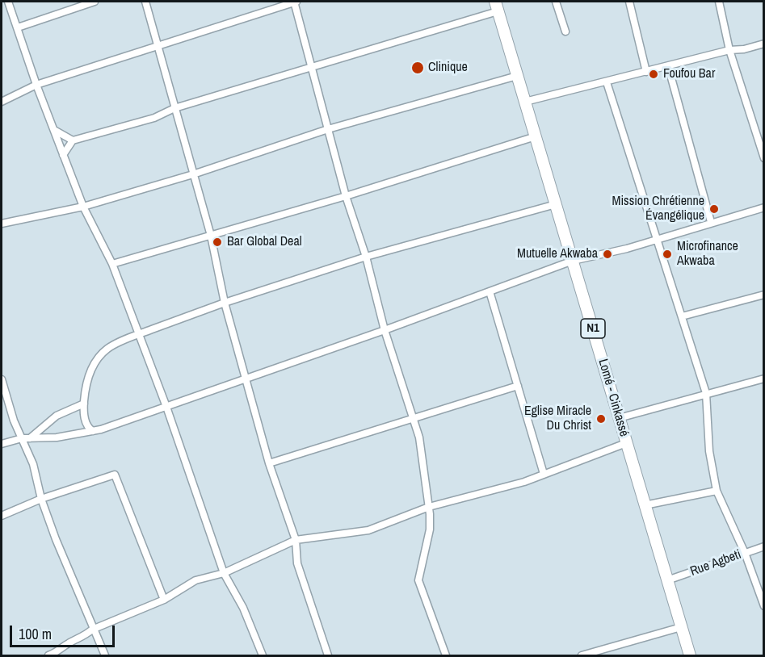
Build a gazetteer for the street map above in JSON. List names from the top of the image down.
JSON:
{
  "streets": {
    "highway": ["N1", "Lomé - Cinkassé"],
    "street": ["Rue Agbeti"]
  },
  "crossings": [
    ["Lomé - Cinkassé", "Rue Agbeti"]
  ],
  "places": [
    "Clinique",
    "Foufou Bar",
    "Mission Chrétienne Évangélique",
    "Bar Global Deal",
    "Mutuelle Akwaba",
    "Microfinance Akwaba",
    "Eglise Miracle Du Christ"
  ],
  "scale_bar": "100 m"
}
